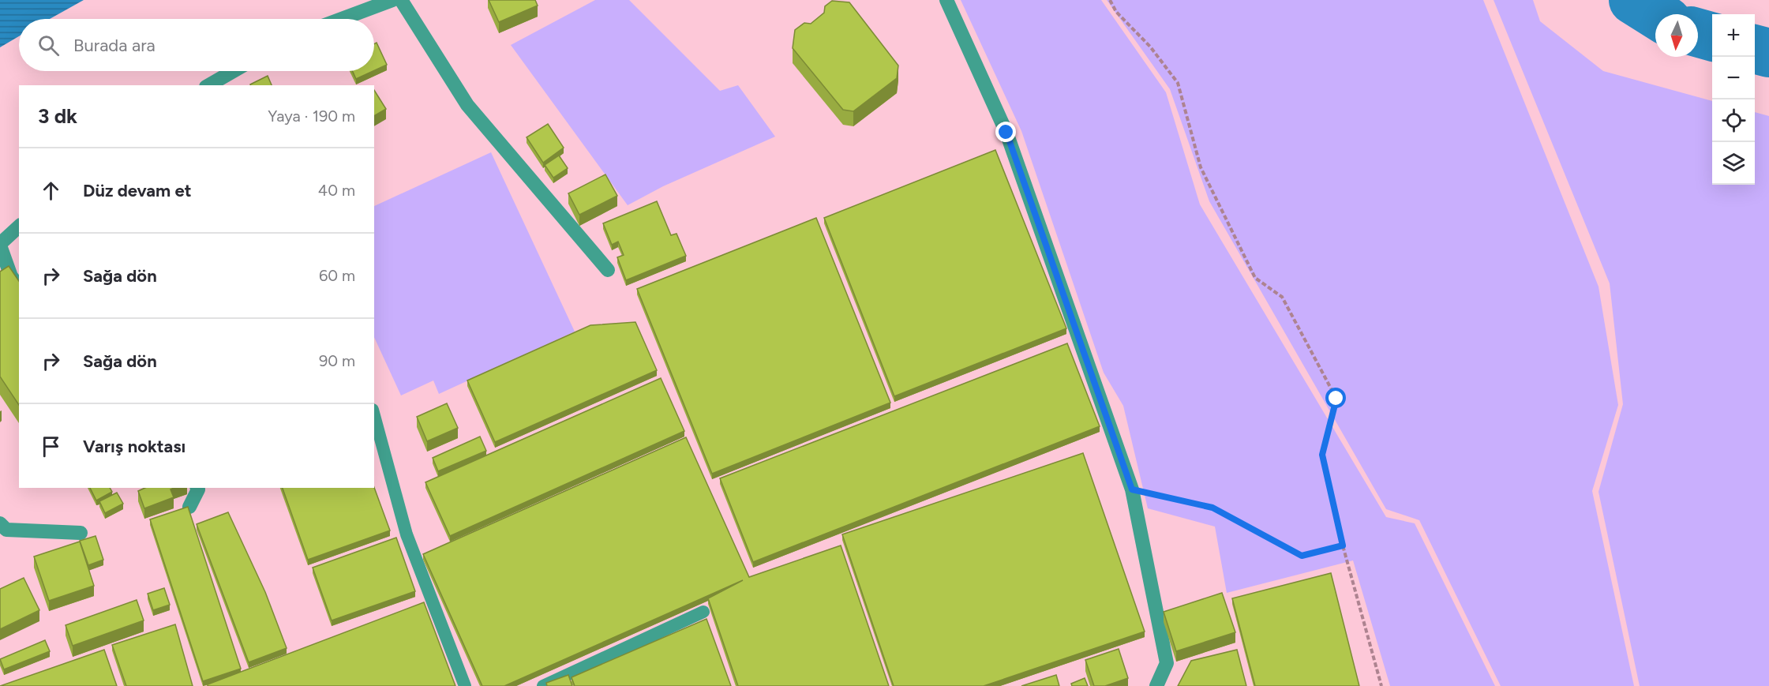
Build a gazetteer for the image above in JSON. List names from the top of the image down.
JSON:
{
  "north": "bottom",
  "page": {
    "map_buttons": ["+", "−"],
    "search": "Burada ara",
    "heading": ["3 dk", "Yaya · 190 m"],
    "list": [
      ["Düz devam et", "40 m"],
      ["Sağa dön", "60 m"],
      ["Sağa dön", "90 m"],
      "Varış noktası"
    ]
  }
}
